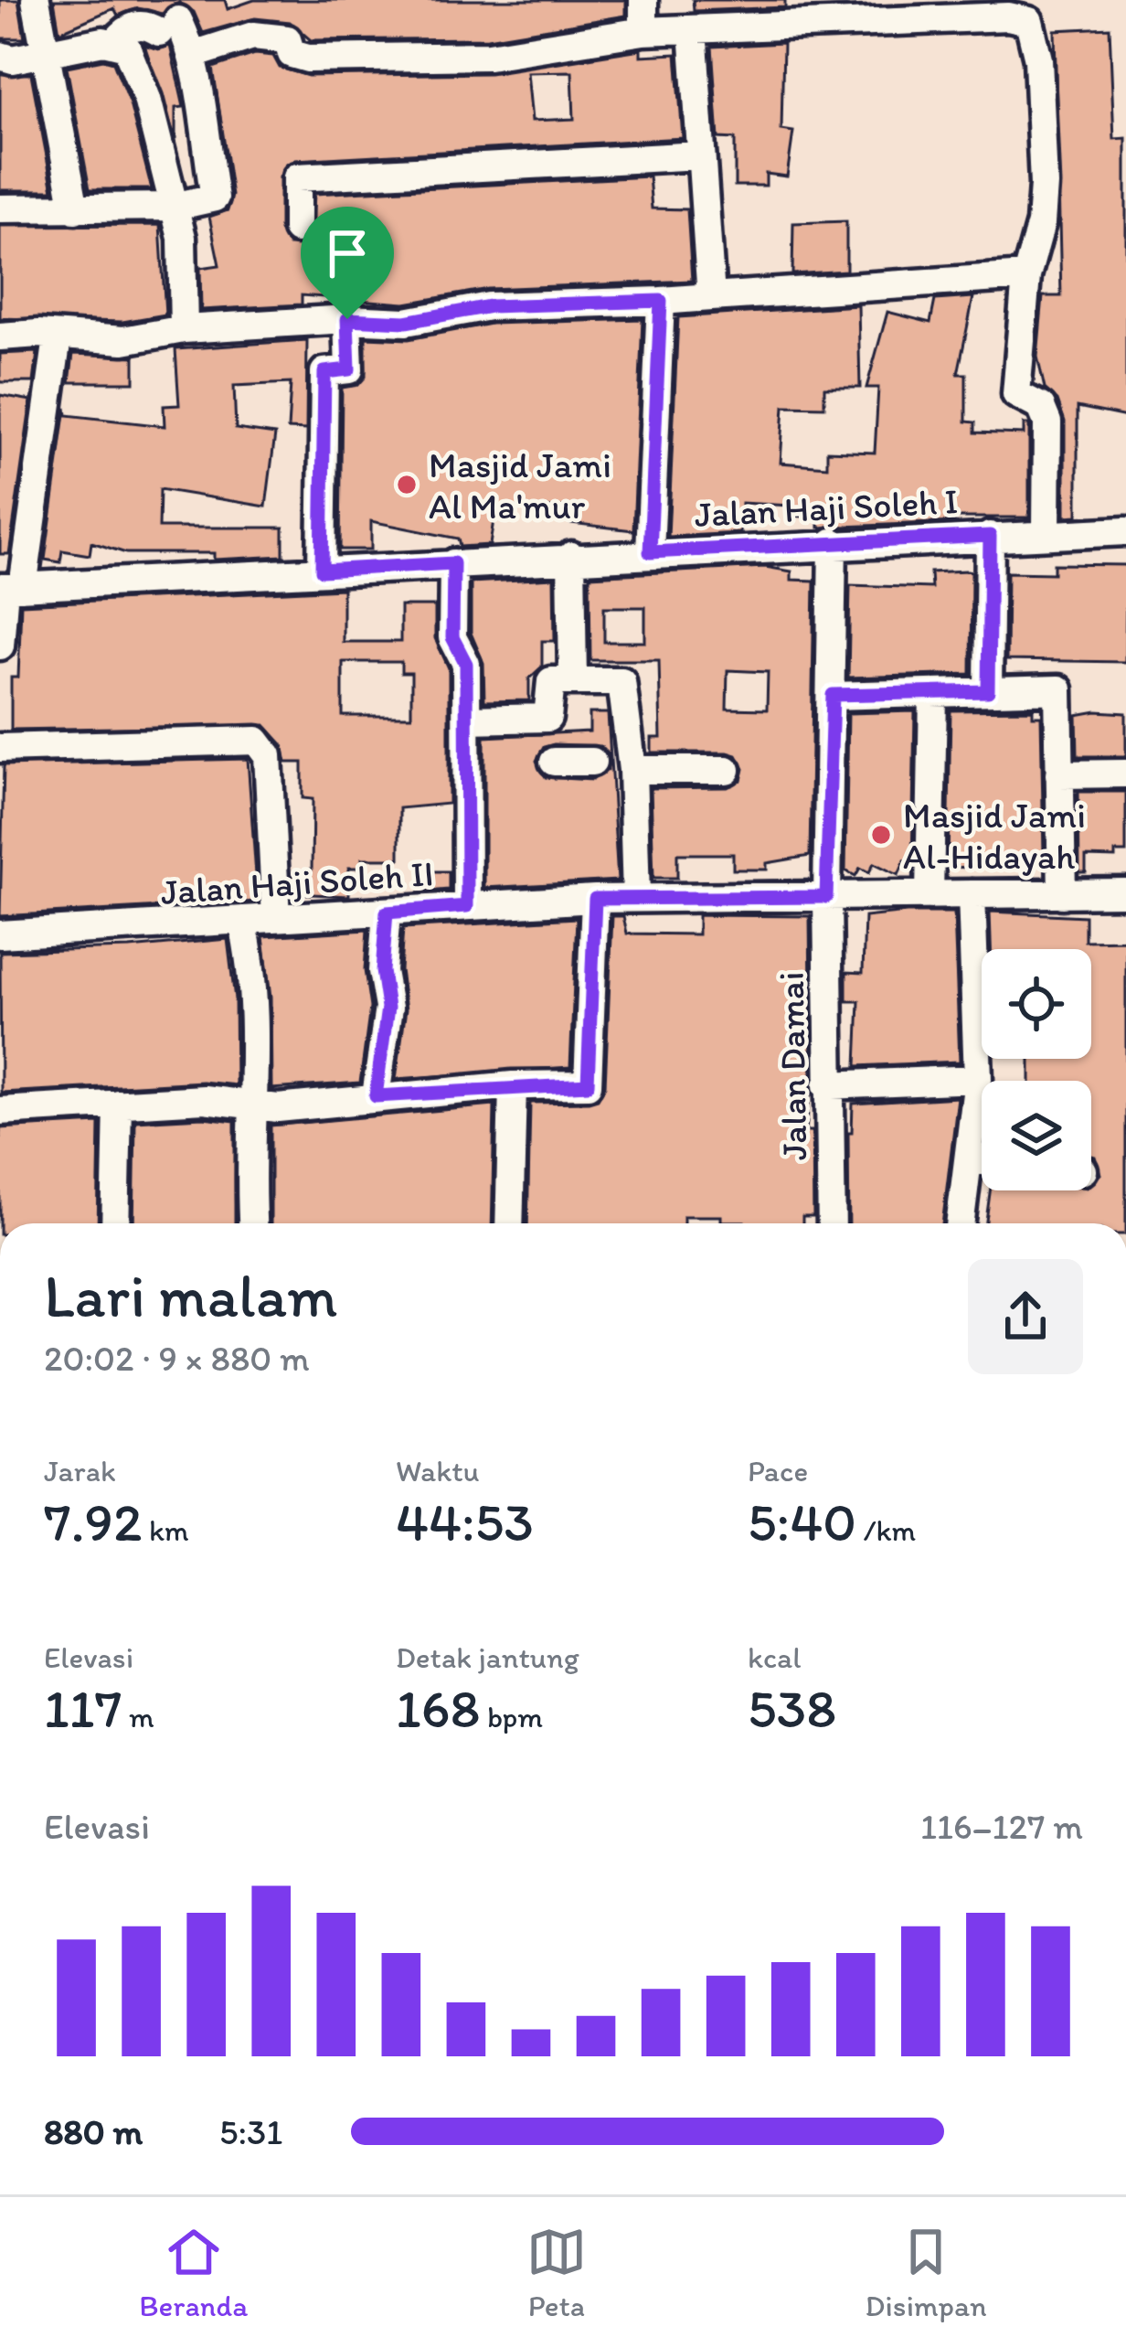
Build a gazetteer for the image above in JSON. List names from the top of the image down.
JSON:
{
  "streets": {
    "street": ["Jalan Haji Soleh I", "Jalan Haji Soleh II", "Jalan Damai"]
  },
  "crossings": [
    ["Jalan Haji Soleh I", "Jalan Damai"],
    ["Jalan Haji Soleh II", "Jalan Damai"]
  ],
  "places": ["Masjid Jami Al Ma'mur", "Masjid Jami Al-Hidayah"],
  "page": {
    "heading": ["Lari malam", "20:02 · 9 × 880 m"],
    "stats": [
      ["Jarak", "7.92 km"],
      ["Waktu", "44:53"],
      ["Pace", "5:40 /km"],
      ["Elevasi", "117 m"],
      ["Detak jantung", "168 bpm"],
      ["kcal", "538"]
    ],
    "chart": ["Elevasi", "116–127 m"],
    "list": [
      {
        "name": "880 m",
        "note": "5:31"
      }
    ],
    "tabs": ["Beranda", "Peta", "Disimpan"]
  }
}
